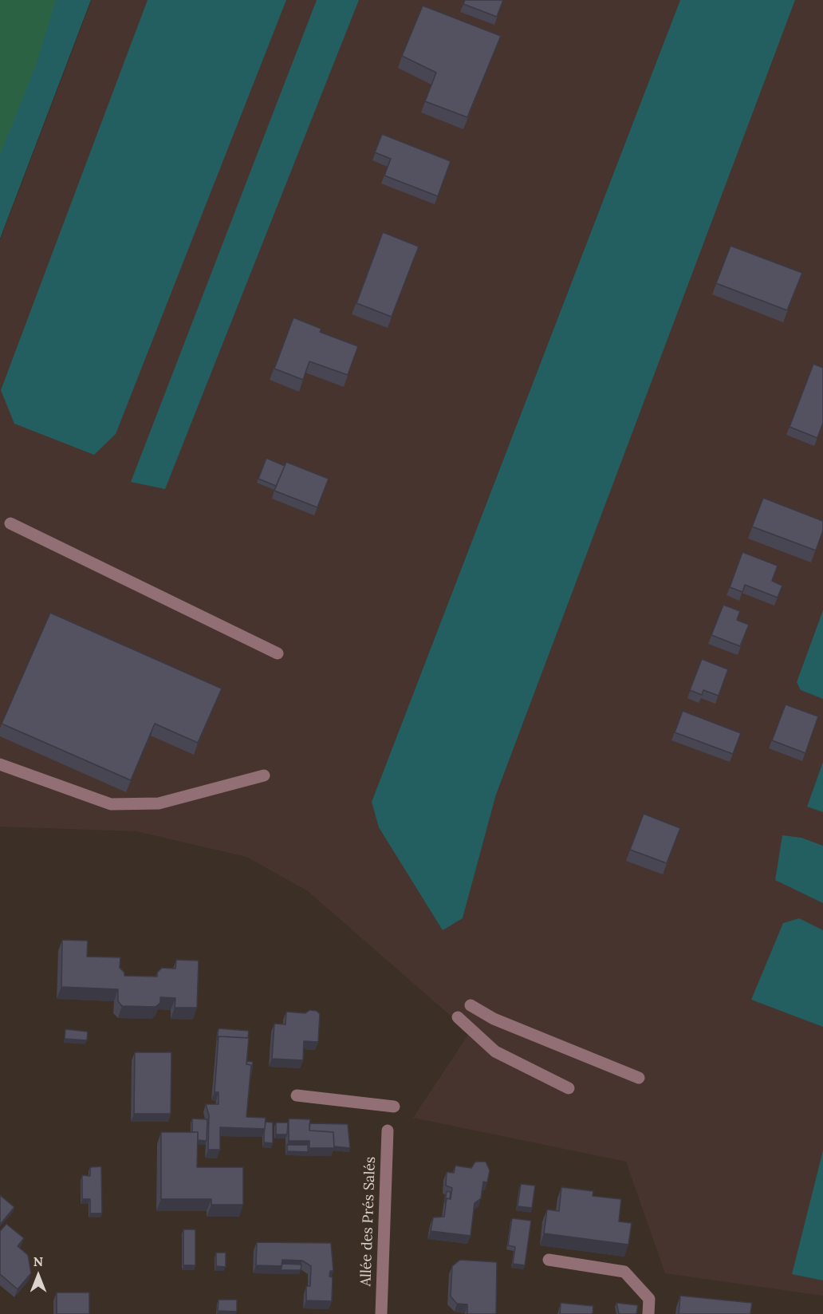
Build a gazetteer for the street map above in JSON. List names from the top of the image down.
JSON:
{
  "streets": {
    "street": ["Allée des Prés Salés"]
  },
  "north": "top"
}
